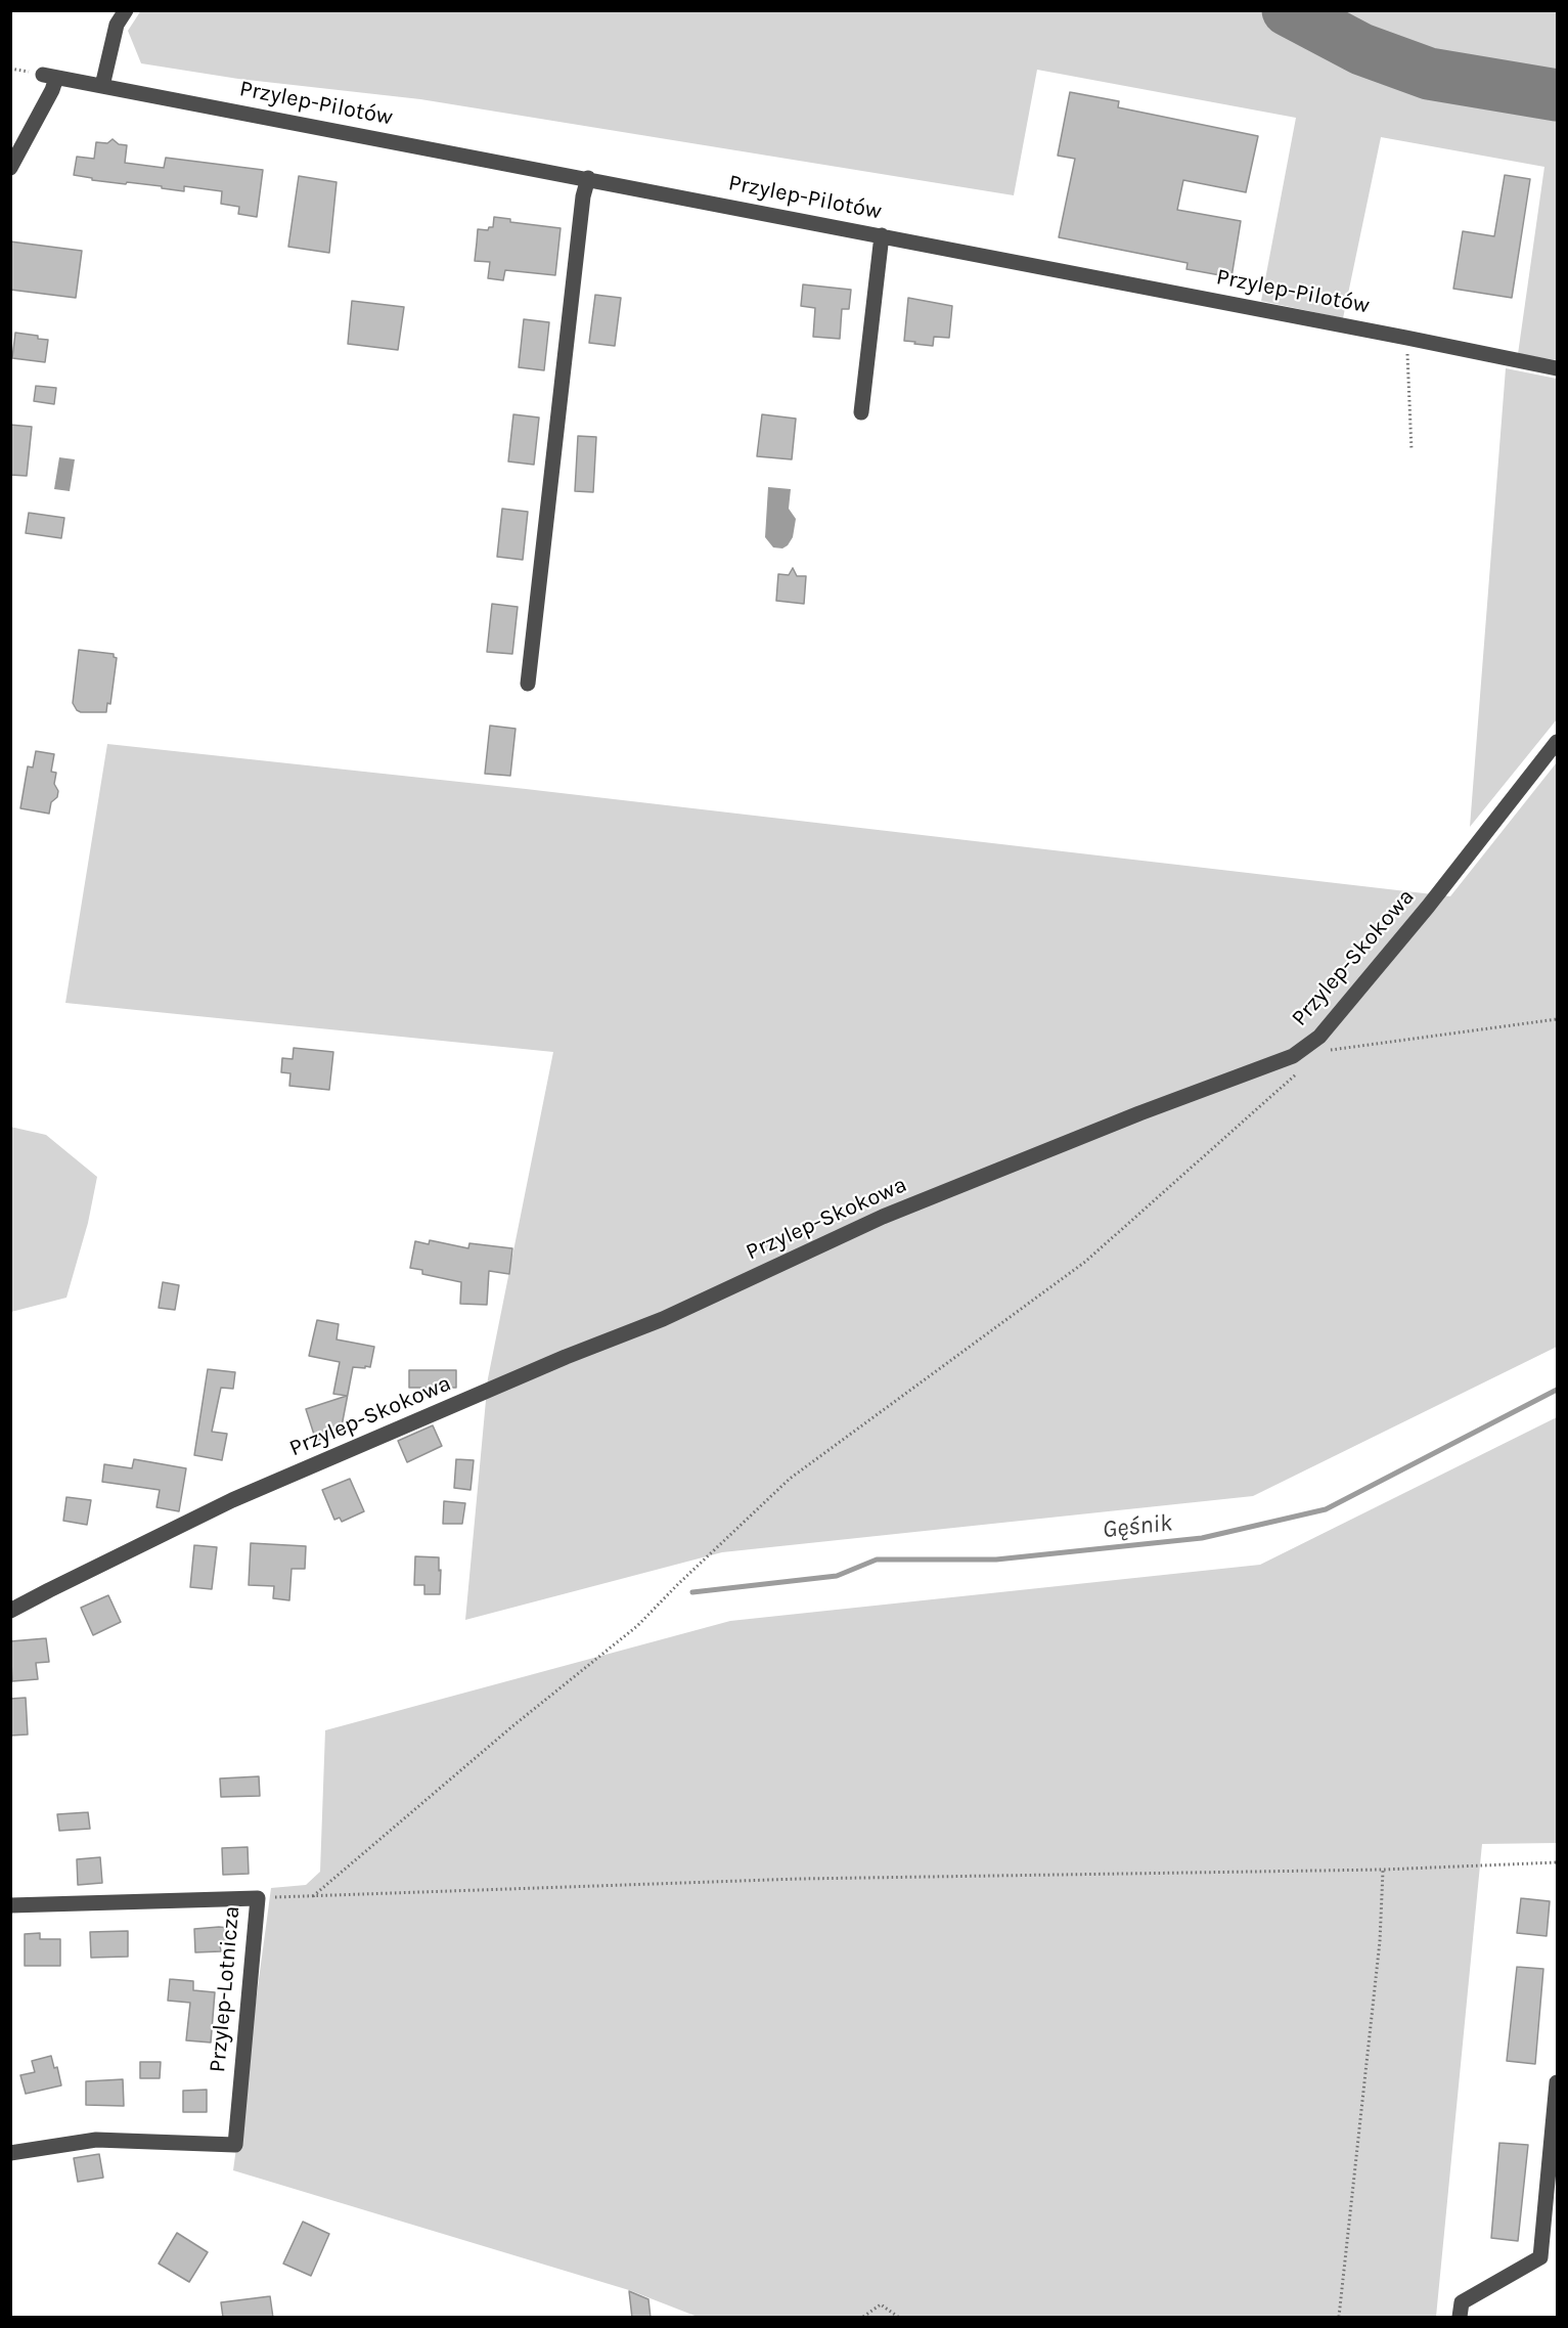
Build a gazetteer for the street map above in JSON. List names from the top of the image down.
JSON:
{
  "streets": {
    "street": ["Przylep-Pilotów", "Przylep-Skokowa", "Przylep-Lotnicza"]
  },
  "water": ["Gęśnik"]
}
